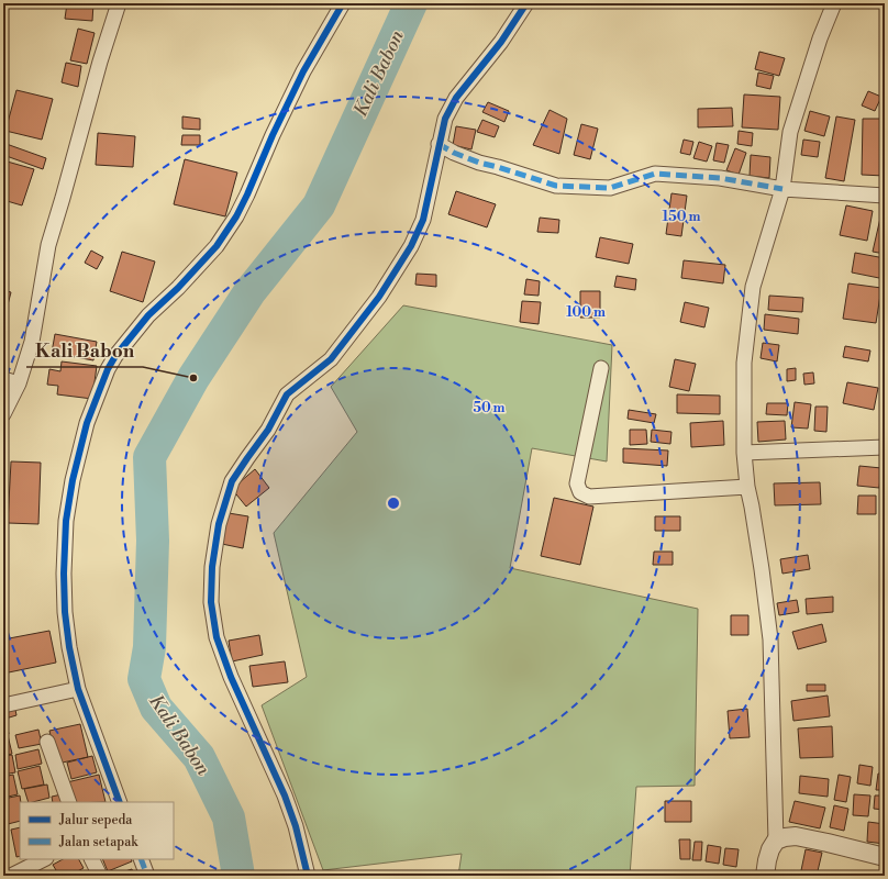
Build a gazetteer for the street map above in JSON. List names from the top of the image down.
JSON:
{
  "water": ["Kali Babon"],
  "places": ["Kali Babon"],
  "legend": ["Jalur sepeda", "Jalan setapak"],
  "rings": ["150 m", "100 m", "50 m"]
}
